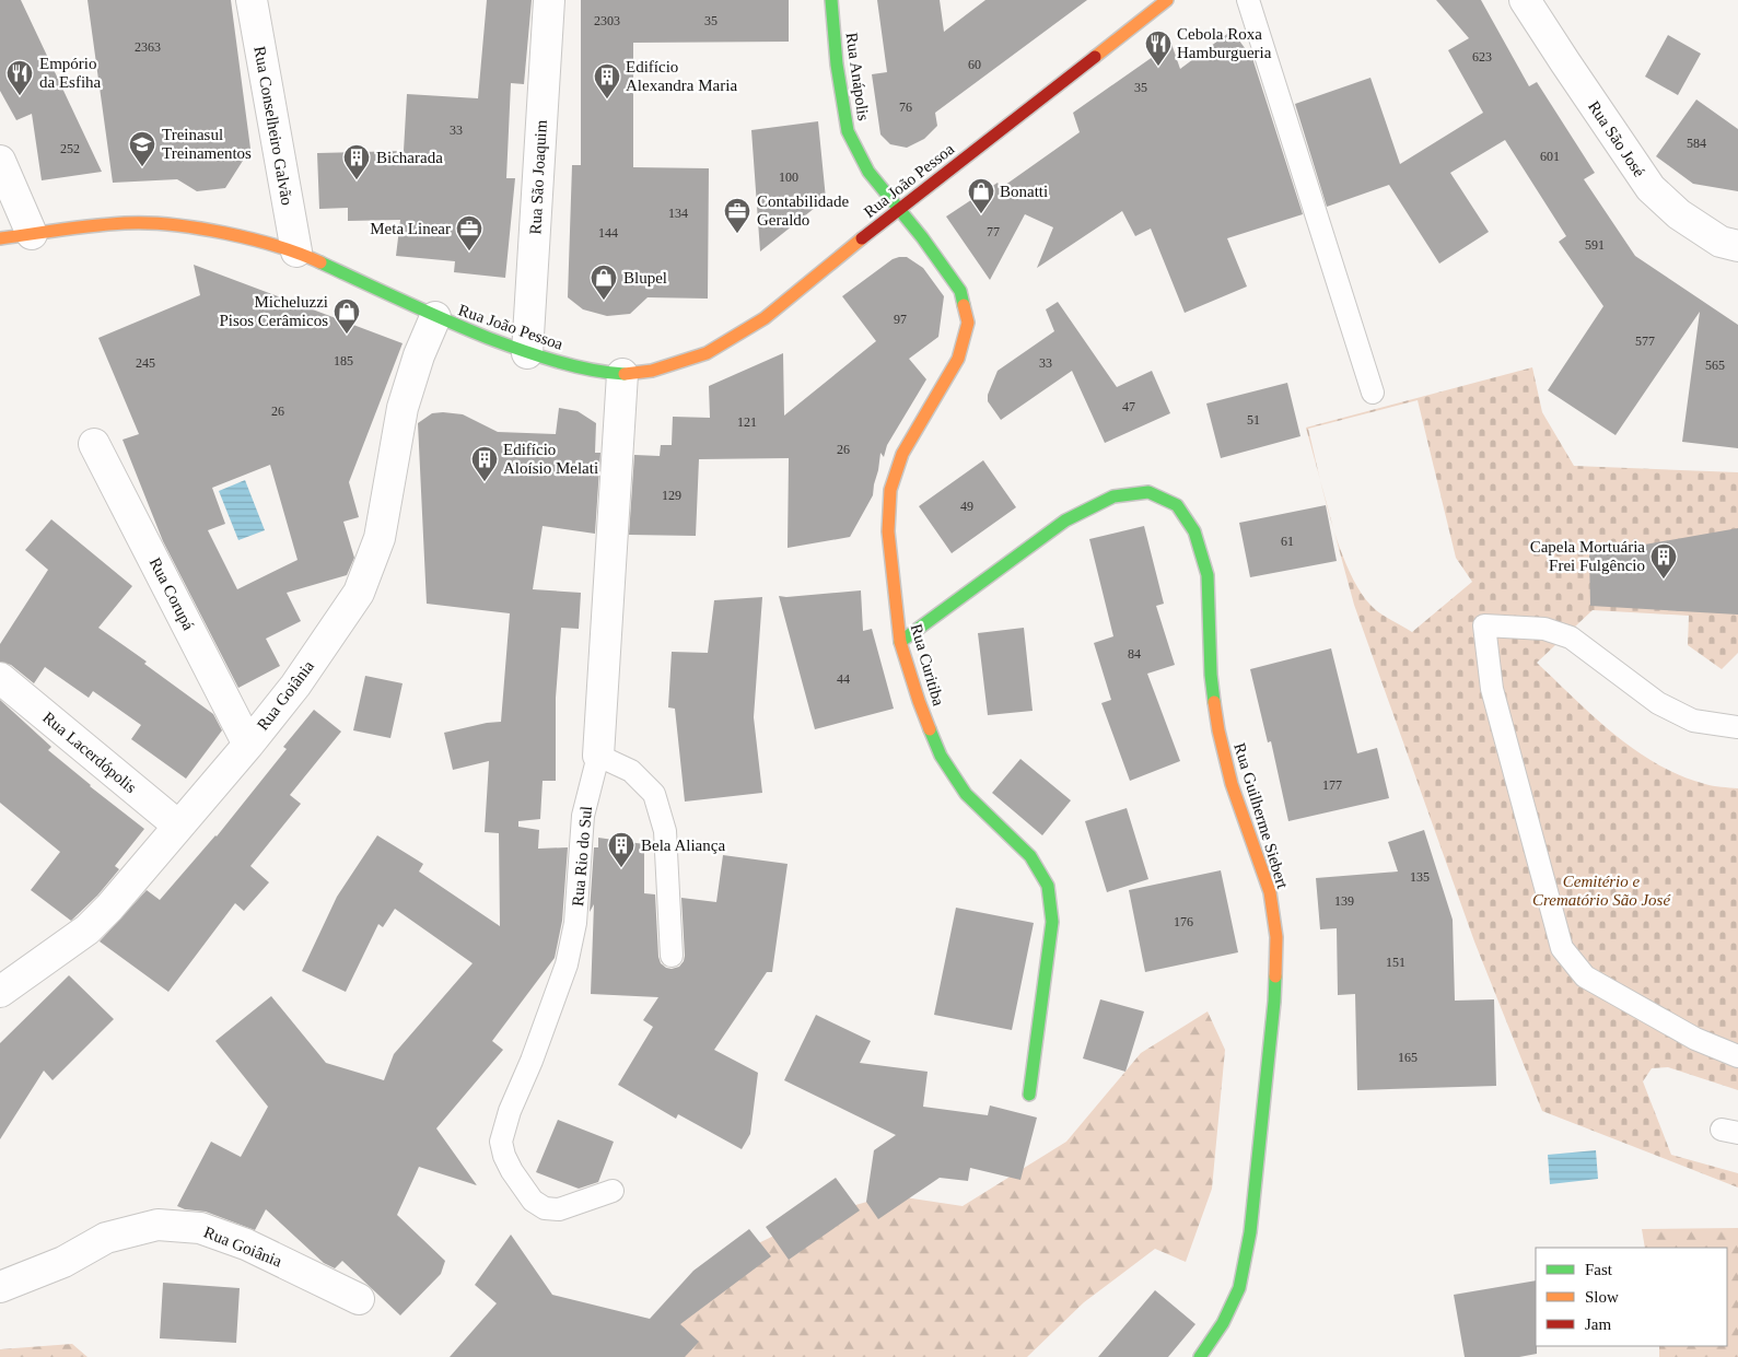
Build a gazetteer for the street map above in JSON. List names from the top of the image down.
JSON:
{
  "streets": {
    "street": [
      "Rua Anápolis",
      "Rua Conselheiro Galvão",
      "Rua São José",
      "Rua São Joaquim",
      "Rua João Pessoa",
      "Rua Corupá",
      "Rua Curitiba",
      "Rua Goiânia",
      "Rua Lacerdópolis",
      "Rua Guilherme Siebert",
      "Rua Rio do Sul"
    ]
  },
  "crossings": [
    ["Rua Anápolis", "Rua João Pessoa"],
    ["Rua Anápolis", "Rua Curitiba"],
    ["Rua Conselheiro Galvão", "Rua João Pessoa"],
    ["Rua São Joaquim", "Rua João Pessoa"],
    ["Rua João Pessoa", "Rua Curitiba"],
    ["Rua João Pessoa", "Rua Goiânia"],
    ["Rua João Pessoa", "Rua Rio do Sul"],
    ["Rua Corupá", "Rua Goiânia"],
    ["Rua Curitiba", "Rua Guilherme Siebert"],
    ["Rua Goiânia", "Rua Lacerdópolis"]
  ],
  "parks": ["Cemitério e Crematório São José"],
  "places": {
    "restaurant": ["Cebola Roxa Hamburgueria", "Empório da Esfiha"],
    "building": [
      "Edifício Alexandra Maria",
      "Bicharada",
      "Edifício Aloísio Melati",
      "Capela Mortuária Frei Fulgêncio",
      "Bela Aliança"
    ],
    "school or university": ["Treinasul Treinamentos"],
    "shop": ["Bonatti", "Blupel", "Micheluzzi Pisos Cerâmicos"],
    "office": ["Contabilidade Geraldo", "Meta Linear"]
  },
  "house_numbers": [
    "2303",
    "35",
    "2363",
    "623",
    "60",
    "35",
    "76",
    "33",
    "584",
    "252",
    "601",
    "100",
    "134",
    "77",
    "144",
    "591",
    "97",
    "577",
    "185",
    "245",
    "33",
    "565",
    "47",
    "26",
    "51",
    "121",
    "26",
    "129",
    "49",
    "61",
    "84",
    "44",
    "177",
    "135",
    "139",
    "176",
    "151",
    "165"
  ],
  "legend": ["Fast", "Slow", "Jam"]
}
